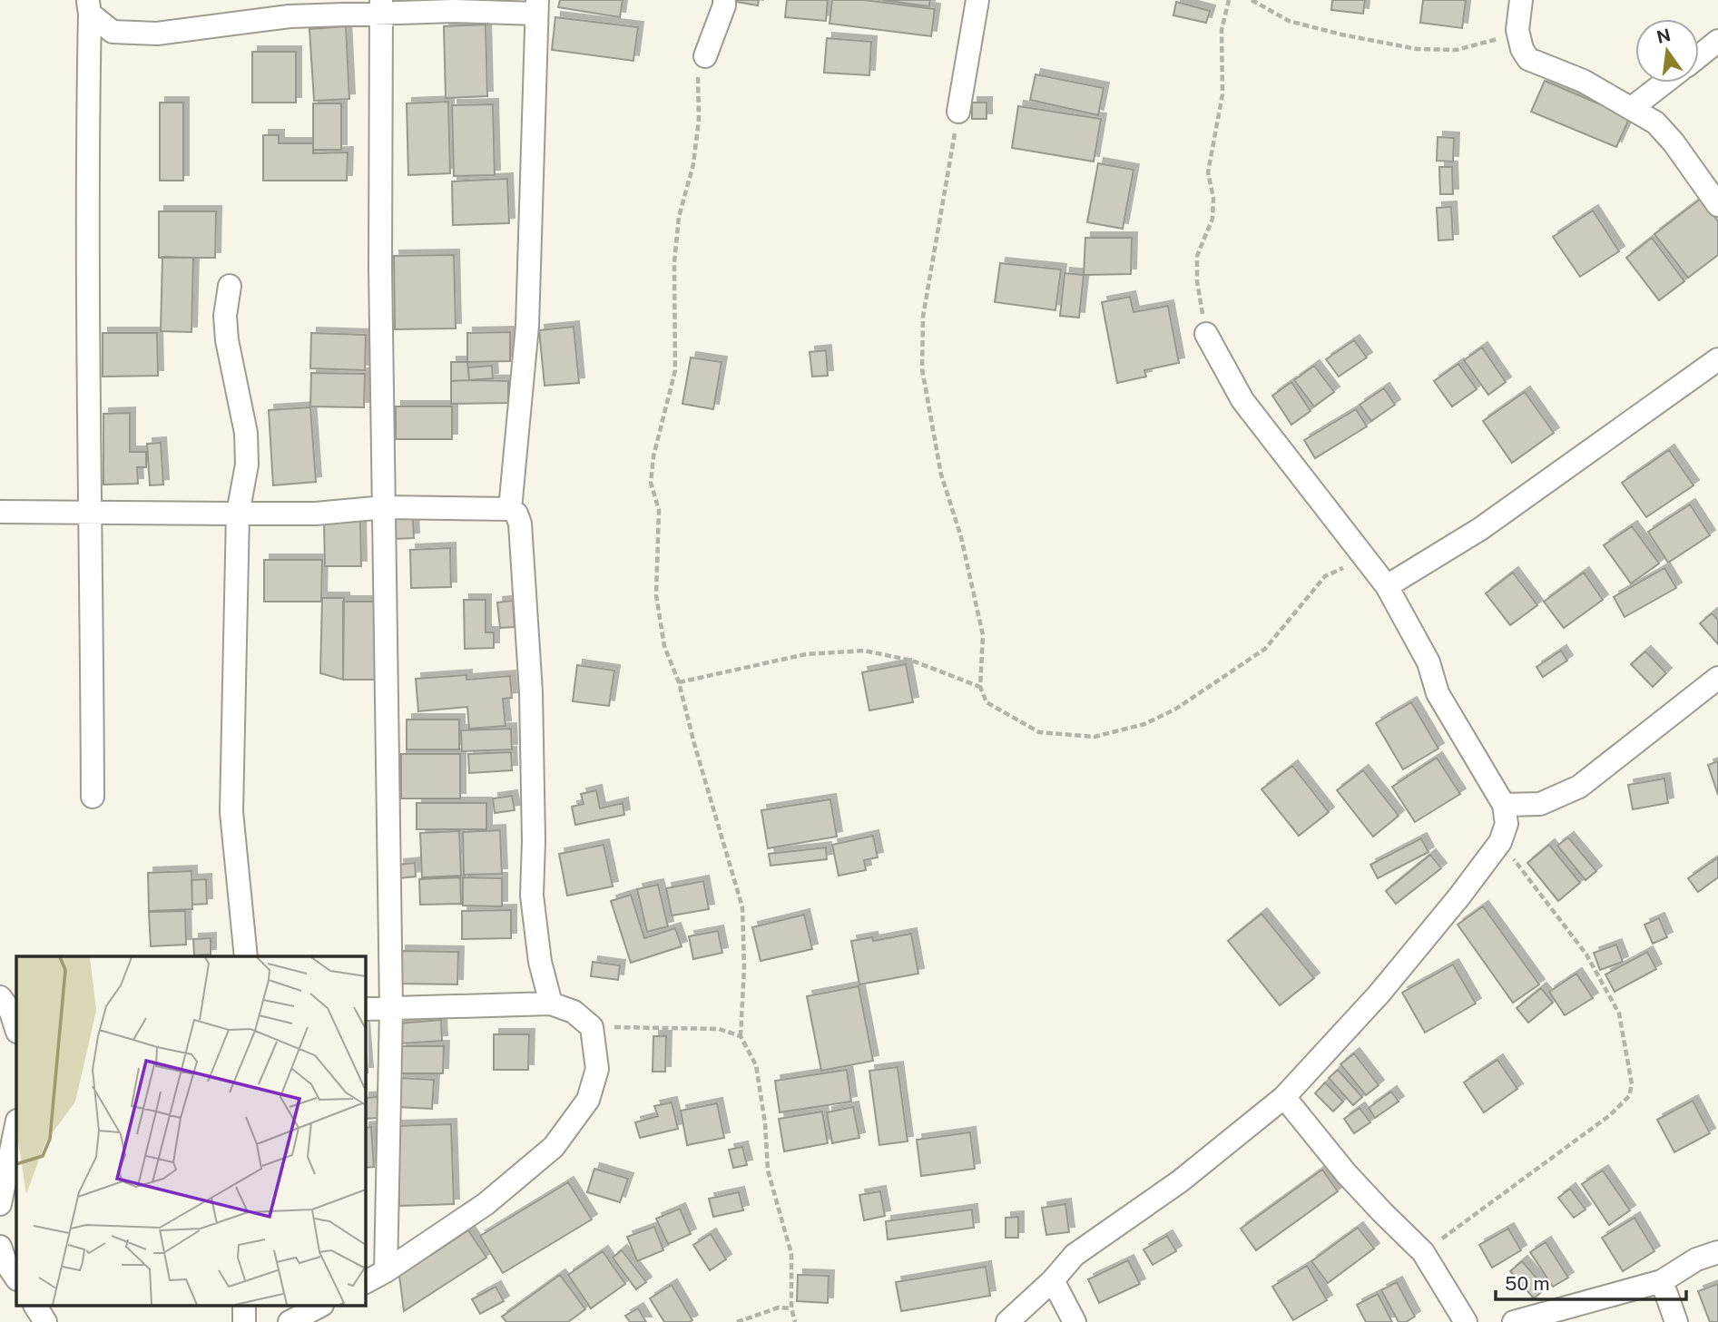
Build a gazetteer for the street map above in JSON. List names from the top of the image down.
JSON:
{
  "scale_bar": "50 m",
  "north": "top"
}
